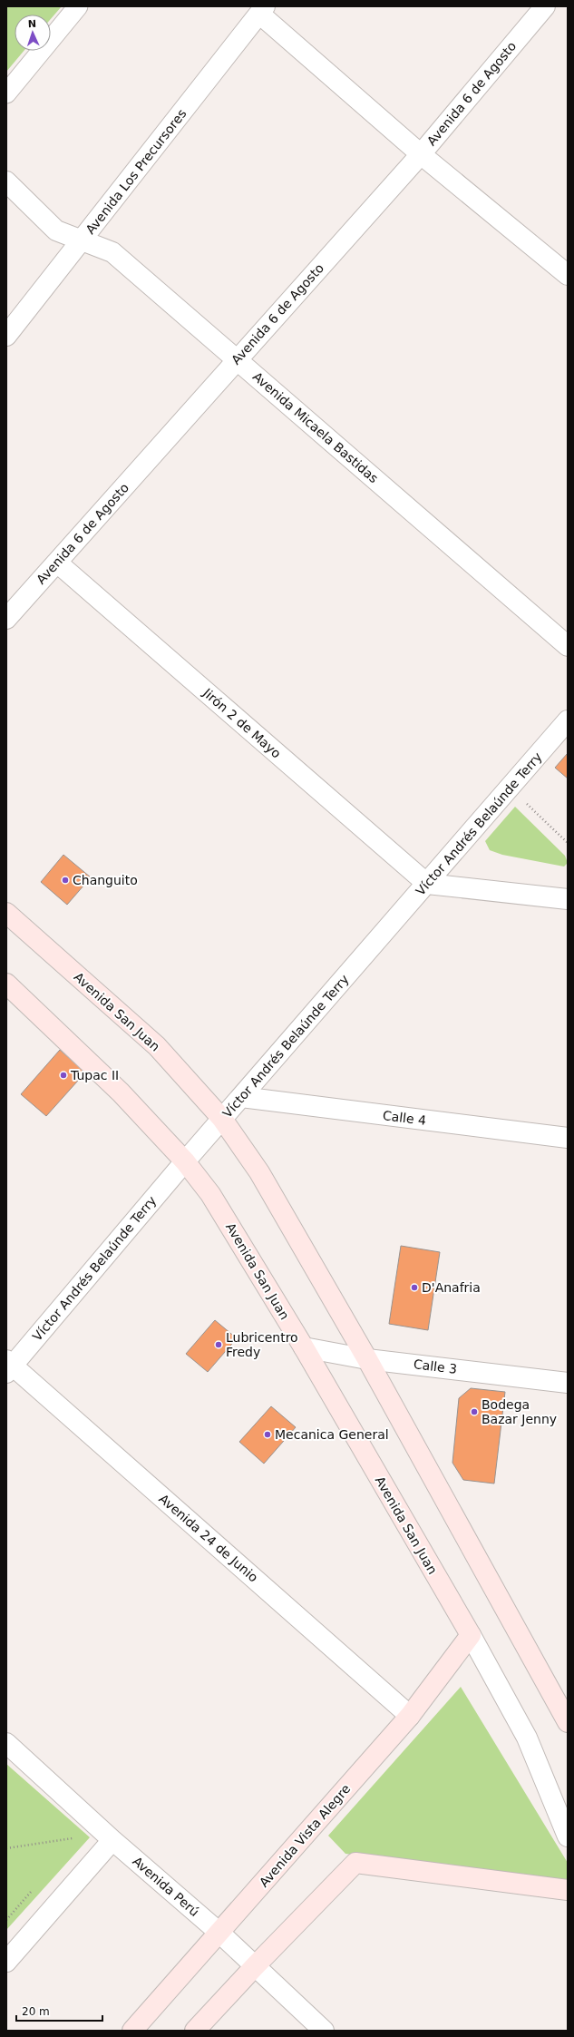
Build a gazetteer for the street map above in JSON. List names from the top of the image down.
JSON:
{
  "streets": {
    "main road": ["Avenida San Juan", "Avenida Vista Alegre"],
    "street": [
      "Avenida 6 de Agosto",
      "Avenida Los Precursores",
      "Avenida Micaela Bastidas",
      "Jirón 2 de Mayo",
      "Víctor Andrés Belaúnde Terry",
      "Calle 4",
      "Calle 3",
      "Avenida 24 de Junio",
      "Avenida Perú"
    ]
  },
  "crossings": [
    ["Avenida 6 de Agosto", "Avenida Micaela Bastidas"],
    ["Avenida 6 de Agosto", "Jirón 2 de Mayo"],
    ["Avenida Los Precursores", "Avenida Micaela Bastidas"],
    ["Jirón 2 de Mayo", "Víctor Andrés Belaúnde Terry"],
    ["Víctor Andrés Belaúnde Terry", "Avenida San Juan"],
    ["Víctor Andrés Belaúnde Terry", "Calle 4"],
    ["Víctor Andrés Belaúnde Terry", "Avenida 24 de Junio"],
    ["Avenida San Juan", "Calle 3"],
    ["Avenida San Juan", "Avenida Vista Alegre"],
    ["Avenida 24 de Junio", "Avenida Vista Alegre"],
    ["Avenida Vista Alegre", "Avenida Perú"]
  ],
  "places": [
    "Changuito",
    "Tupac II",
    "D'Anafria",
    "Lubricentro Fredy",
    "Bodega Bazar Jenny",
    "Mecanica General"
  ],
  "scale_bar": "20 m",
  "north": "top"
}
